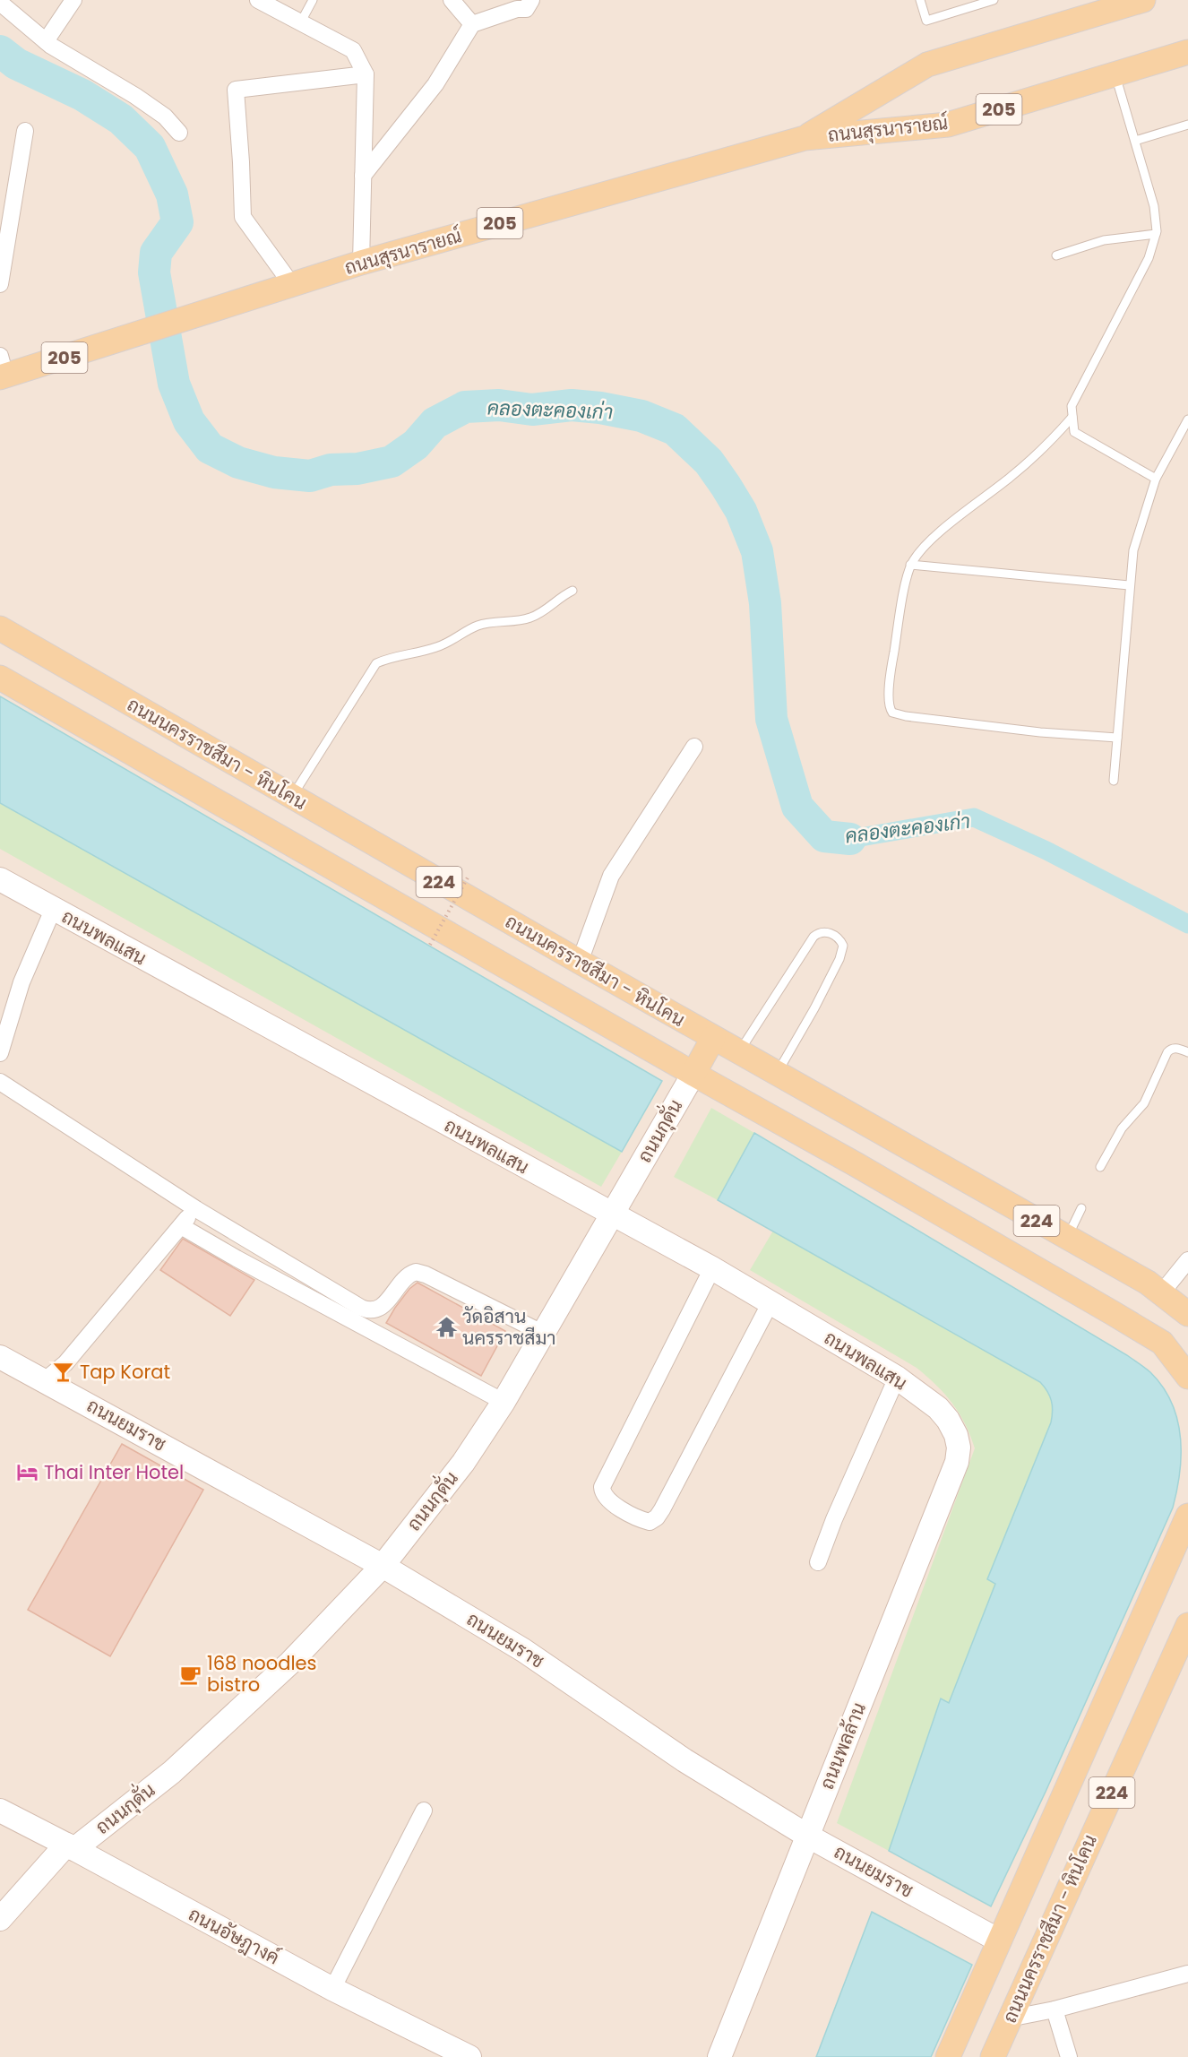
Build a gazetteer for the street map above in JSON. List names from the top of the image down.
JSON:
{
  "streets": {
    "main road": [
      "205",
      "ถนนสุรนารายณ์",
      "ถนนนครราชสีมา - หินโคน",
      "224"
    ],
    "street": [
      "ถนนพลแสน",
      "ถนนกุดั่น",
      "ถนนยมราช",
      "ถนนพลล้าน",
      "ถนนอัษฎางค์"
    ]
  },
  "crossings": [
    ["224", "ถนนกุดั่น"],
    ["ถนนพลแสน", "ถนนกุดั่น"],
    ["ถนนพลแสน", "ถนนพลล้าน"],
    ["ถนนกุดั่น", "ถนนยมราช"],
    ["ถนนกุดั่น", "ถนนอัษฎางค์"],
    ["ถนนยมราช", "ถนนพลล้าน"]
  ],
  "water": ["คลองตะคองเก่า"],
  "places": {
    "temple": ["วัดอิสาน นครราชสีมา"],
    "bar": ["Tap Korat"],
    "hotel": ["Thai Inter Hotel"],
    "cafe": ["168 noodles bistro"]
  }
}
